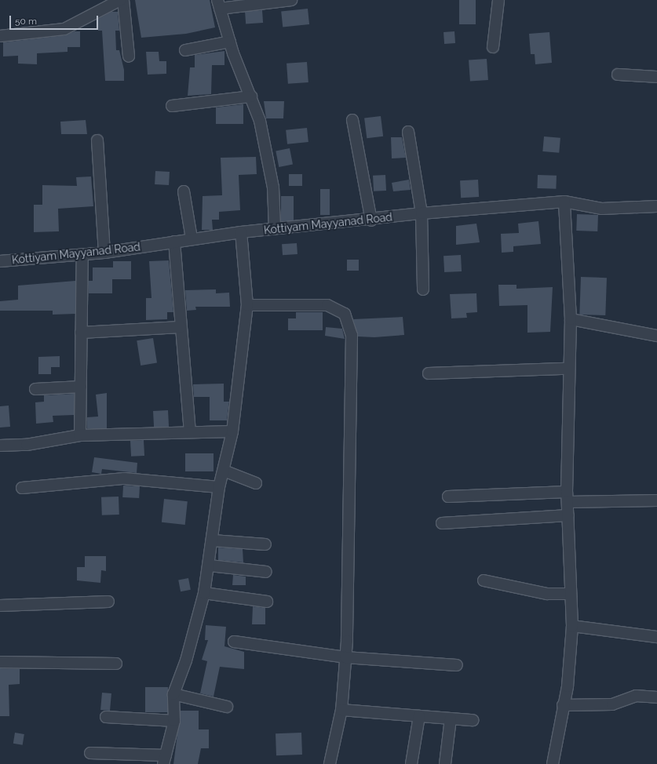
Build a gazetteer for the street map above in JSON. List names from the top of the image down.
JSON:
{
  "streets": {
    "street": ["Kottiyam Mayyanad Road"]
  },
  "scale_bar": "50 m"
}
